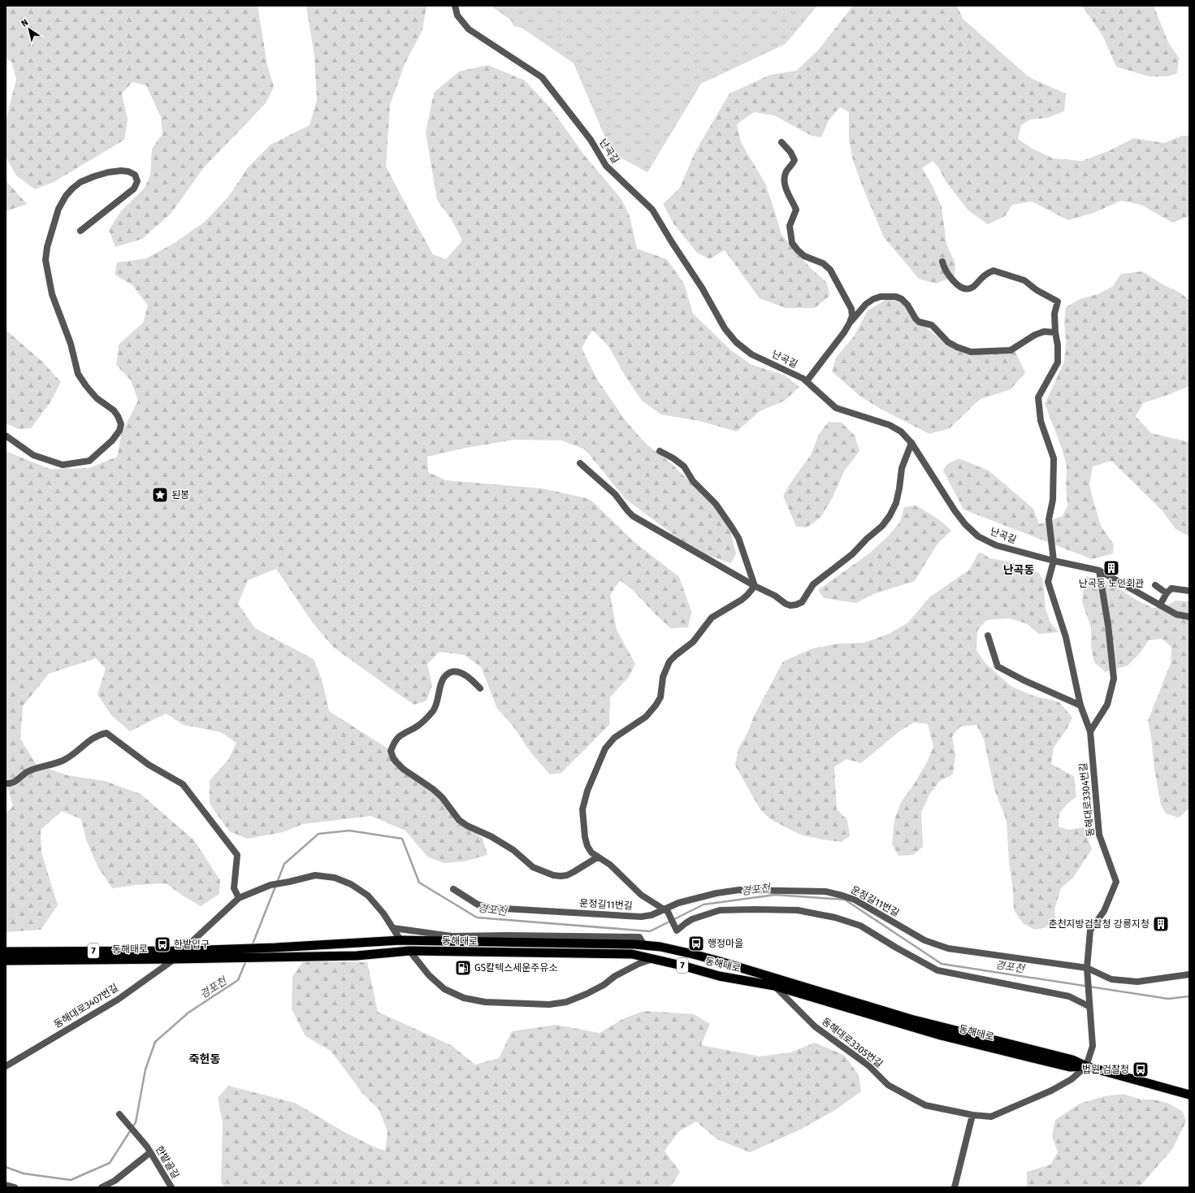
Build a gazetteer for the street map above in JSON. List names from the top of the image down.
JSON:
{
  "streets": {
    "highway": ["동해대로", "7"],
    "street": [
      "난곡길",
      "동해대로3304번길",
      "운정길11번길",
      "동해대로3407번길",
      "동해대로3305번길",
      "한밭골길"
    ]
  },
  "crossings": [
    ["난곡길", "동해대로3304번길"],
    ["동해대로3304번길", "운정길11번길"],
    ["동해대로3304번길", "동해대로"],
    ["동해대로3304번길", "동해대로3305번길"],
    ["동해대로", "동해대로3407번길"],
    ["동해대로", "동해대로3305번길"]
  ],
  "districts": ["난곡동", "죽헌동"],
  "water": ["경포천"],
  "places": {
    "place": ["된봉"],
    "building": ["난곡동 노인회관", "춘천지방검찰청 강릉지청"],
    "bus stop": ["행정마을", "한밭입구", "법원.검찰청"],
    "fuel station": ["GS칼텍스세운주유소"]
  },
  "north": "top left"
}
